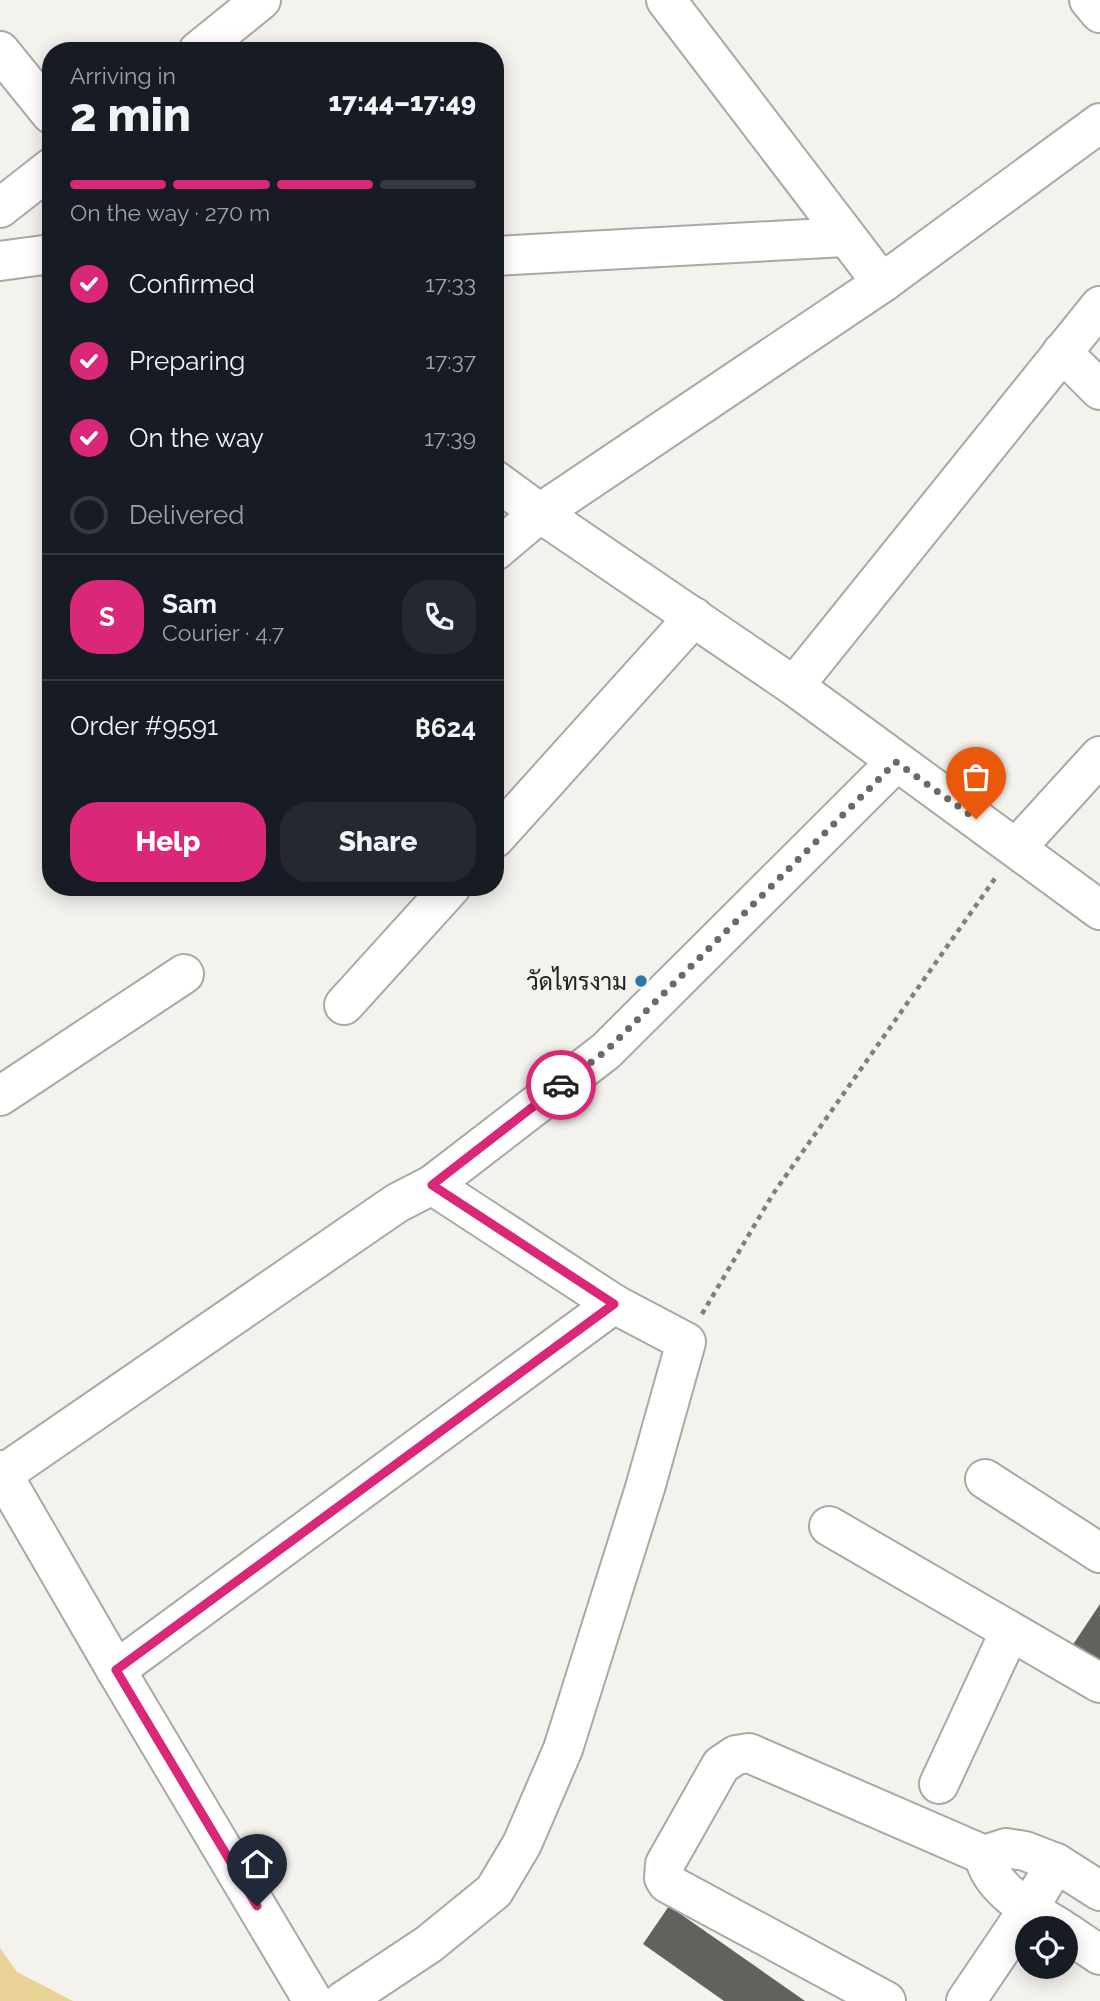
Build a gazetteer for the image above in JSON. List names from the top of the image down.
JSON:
{
  "places": ["วัดไทรงาม"],
  "page": {
    "heading": ["2 min", "Arriving in", "17:44–17:49"],
    "panel": [
      "Sam",
      "Courier · 4.7",
      "Order #9591",
      "฿624"
    ],
    "bar": "On the way · 270 m",
    "list": [
      ["Confirmed", "17:33"],
      ["Preparing", "17:37"],
      ["On the way", "17:39"],
      "Delivered"
    ],
    "round": "S",
    "buttons": ["Help", "Share"]
  }
}
